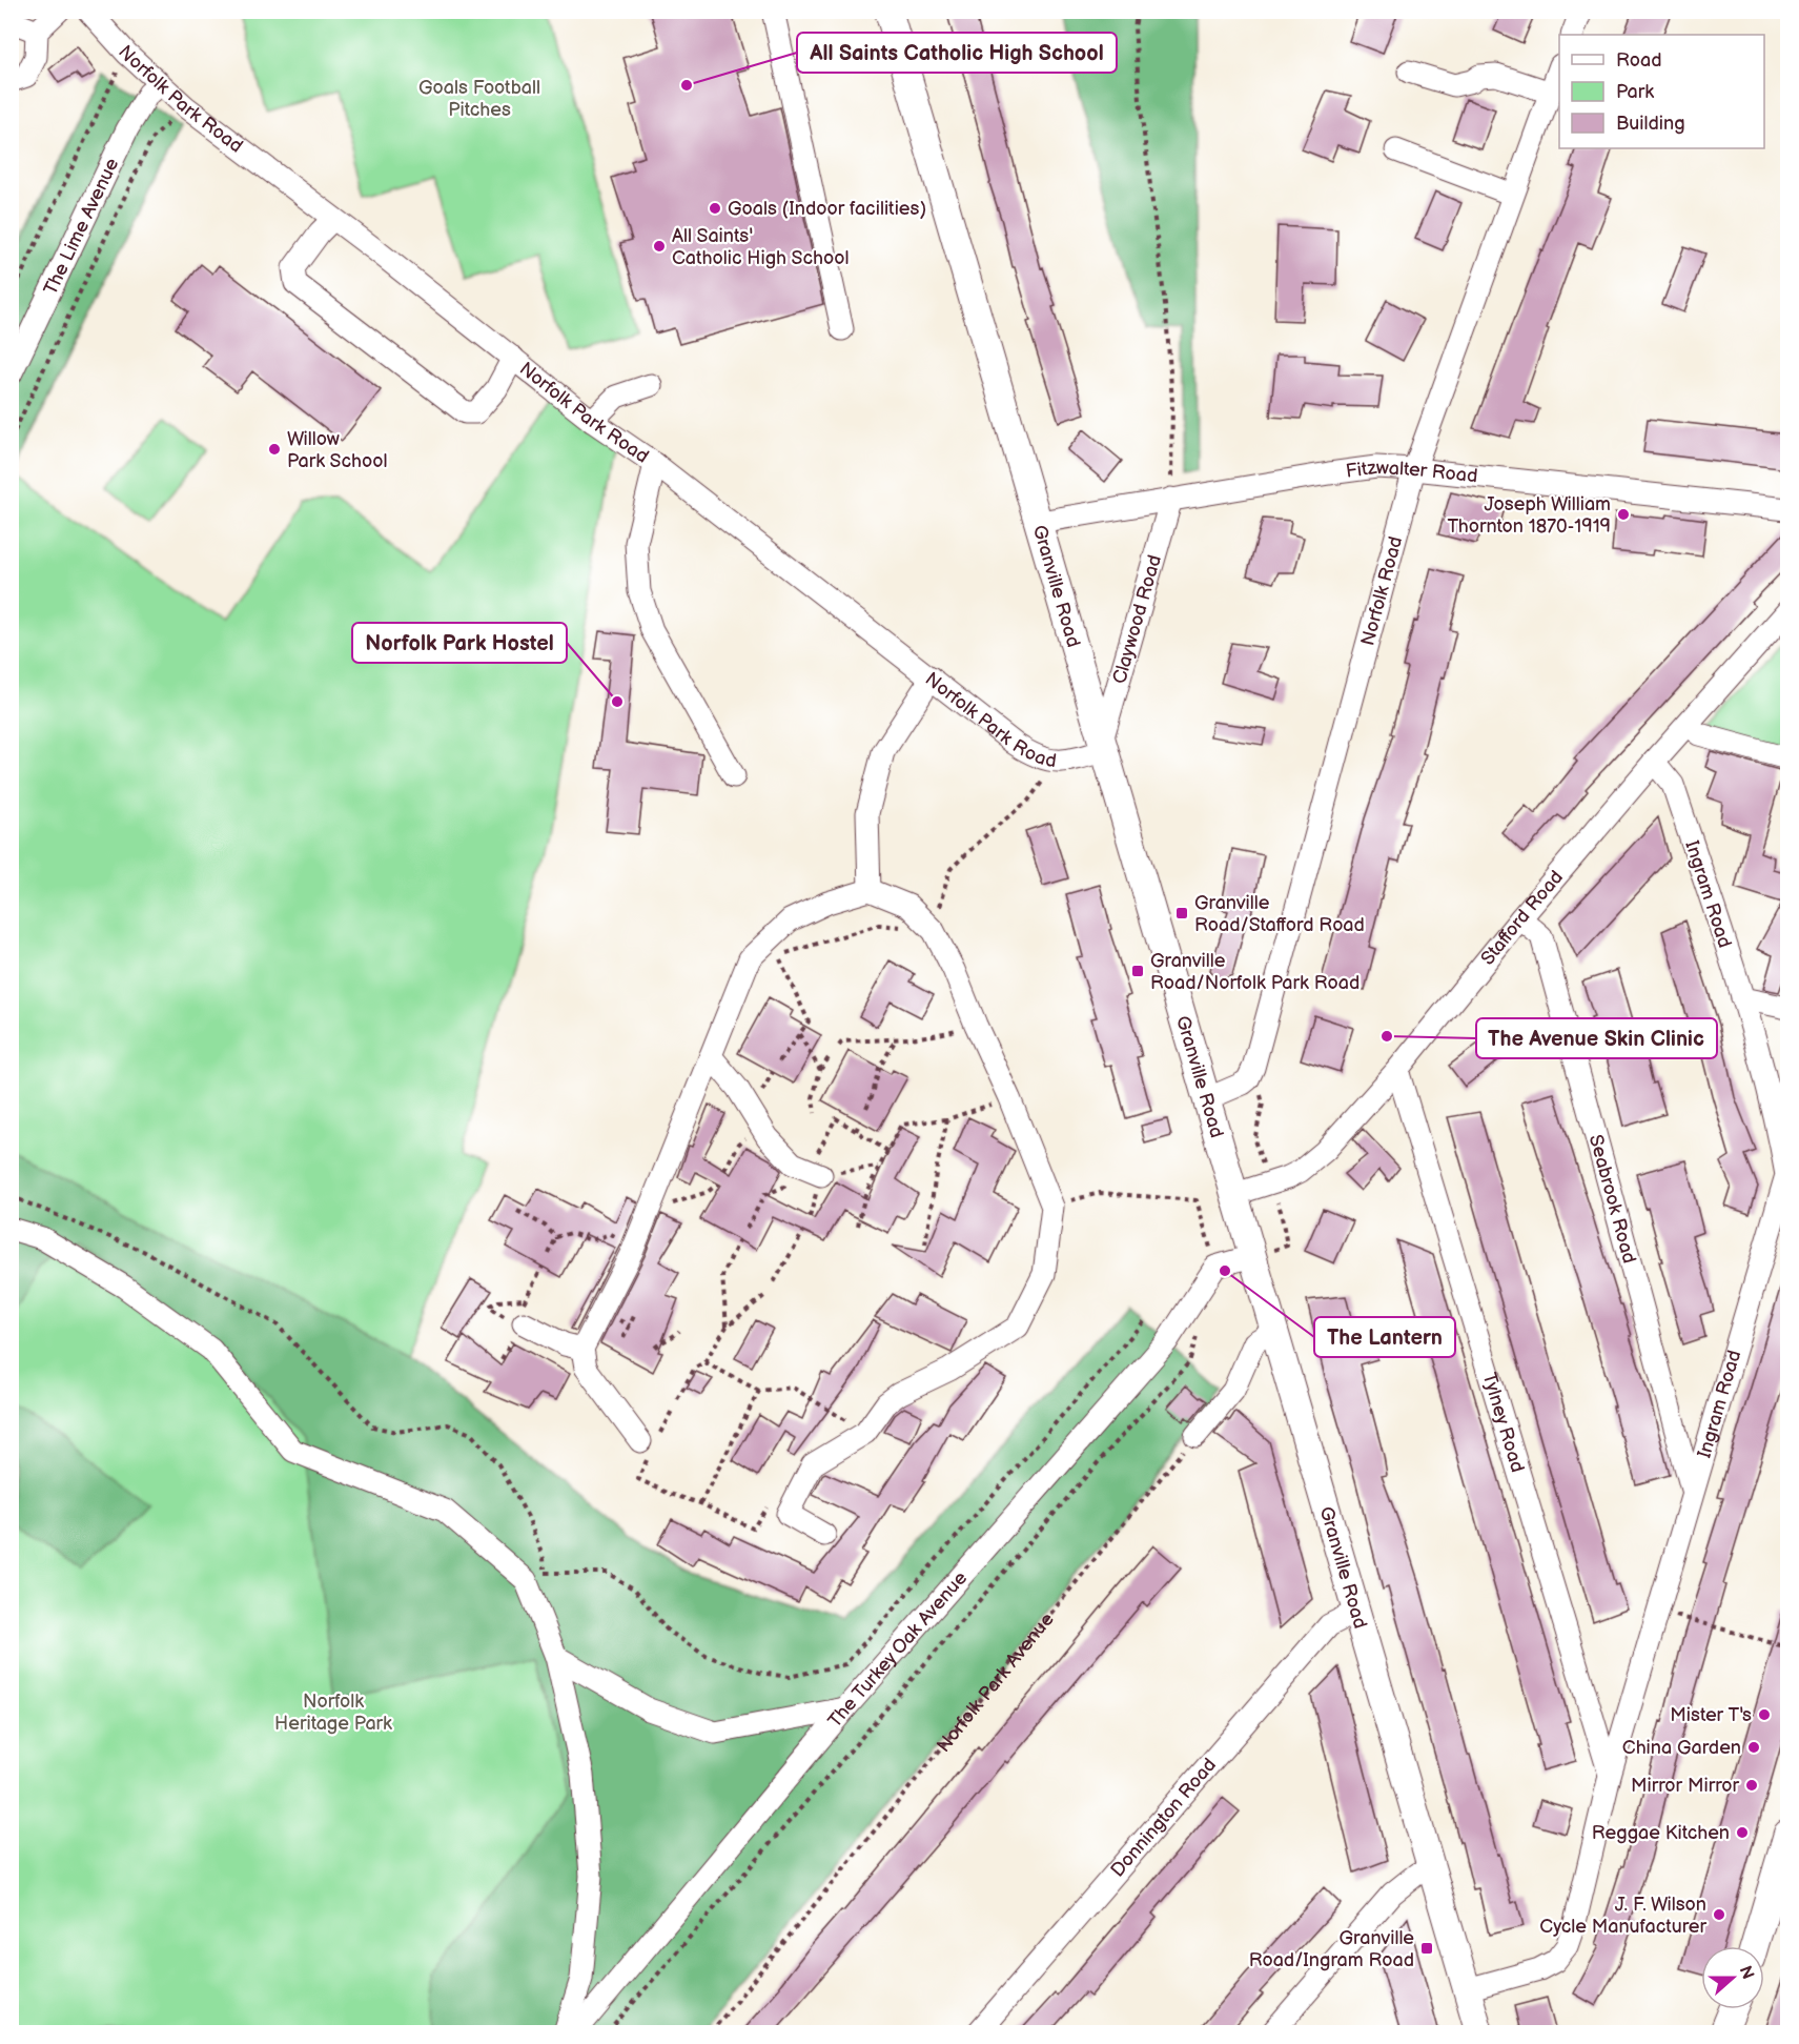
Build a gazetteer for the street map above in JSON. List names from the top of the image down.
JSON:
{
  "streets": {
    "main road": ["Granville Road"],
    "street": [
      "Norfolk Park Road",
      "The Lime Avenue",
      "Fitzwalter Road",
      "Norfolk Road",
      "Claywood Road",
      "Ingram Road",
      "Stafford Road",
      "Seabrook Road",
      "Tylney Road",
      "The Turkey Oak Avenue",
      "Donnington Road"
    ],
    "path": ["Norfolk Park Avenue"]
  },
  "crossings": [
    ["Norfolk Park Road", "The Lime Avenue"],
    ["Norfolk Park Road", "Granville Road"],
    ["Norfolk Park Road", "Claywood Road"],
    ["Fitzwalter Road", "Granville Road"],
    ["Fitzwalter Road", "Norfolk Road"],
    ["Fitzwalter Road", "Claywood Road"],
    ["Granville Road", "Claywood Road"],
    ["Granville Road", "Ingram Road"],
    ["Granville Road", "Stafford Road"],
    ["Granville Road", "Donnington Road"],
    ["Ingram Road", "Stafford Road"],
    ["Ingram Road", "Seabrook Road"],
    ["Ingram Road", "Tylney Road"],
    ["Stafford Road", "Seabrook Road"],
    ["Stafford Road", "Tylney Road"]
  ],
  "parks": ["Goals Football Pitches", "Norfolk Heritage Park"],
  "places": {
    "other": [
      "All Saints Catholic High School",
      "Goals (Indoor facilities)",
      "All Saints' Catholic High School",
      "Willow Park School",
      "Joseph William Thornton 1870-1919",
      "Norfolk Park Hostel",
      "The Avenue Skin Clinic",
      "The Lantern",
      "Mister T's",
      "China Garden",
      "Mirror Mirror",
      "Reggae Kitchen",
      "J. F. Wilson Cycle Manufacturer"
    ],
    "transit": ["Granville Road/Stafford Road", "Granville Road/Norfolk Park Road", "Granville Road/Ingram Road"]
  },
  "legend": ["Road", "Park", "Building"],
  "north": "right"
}
